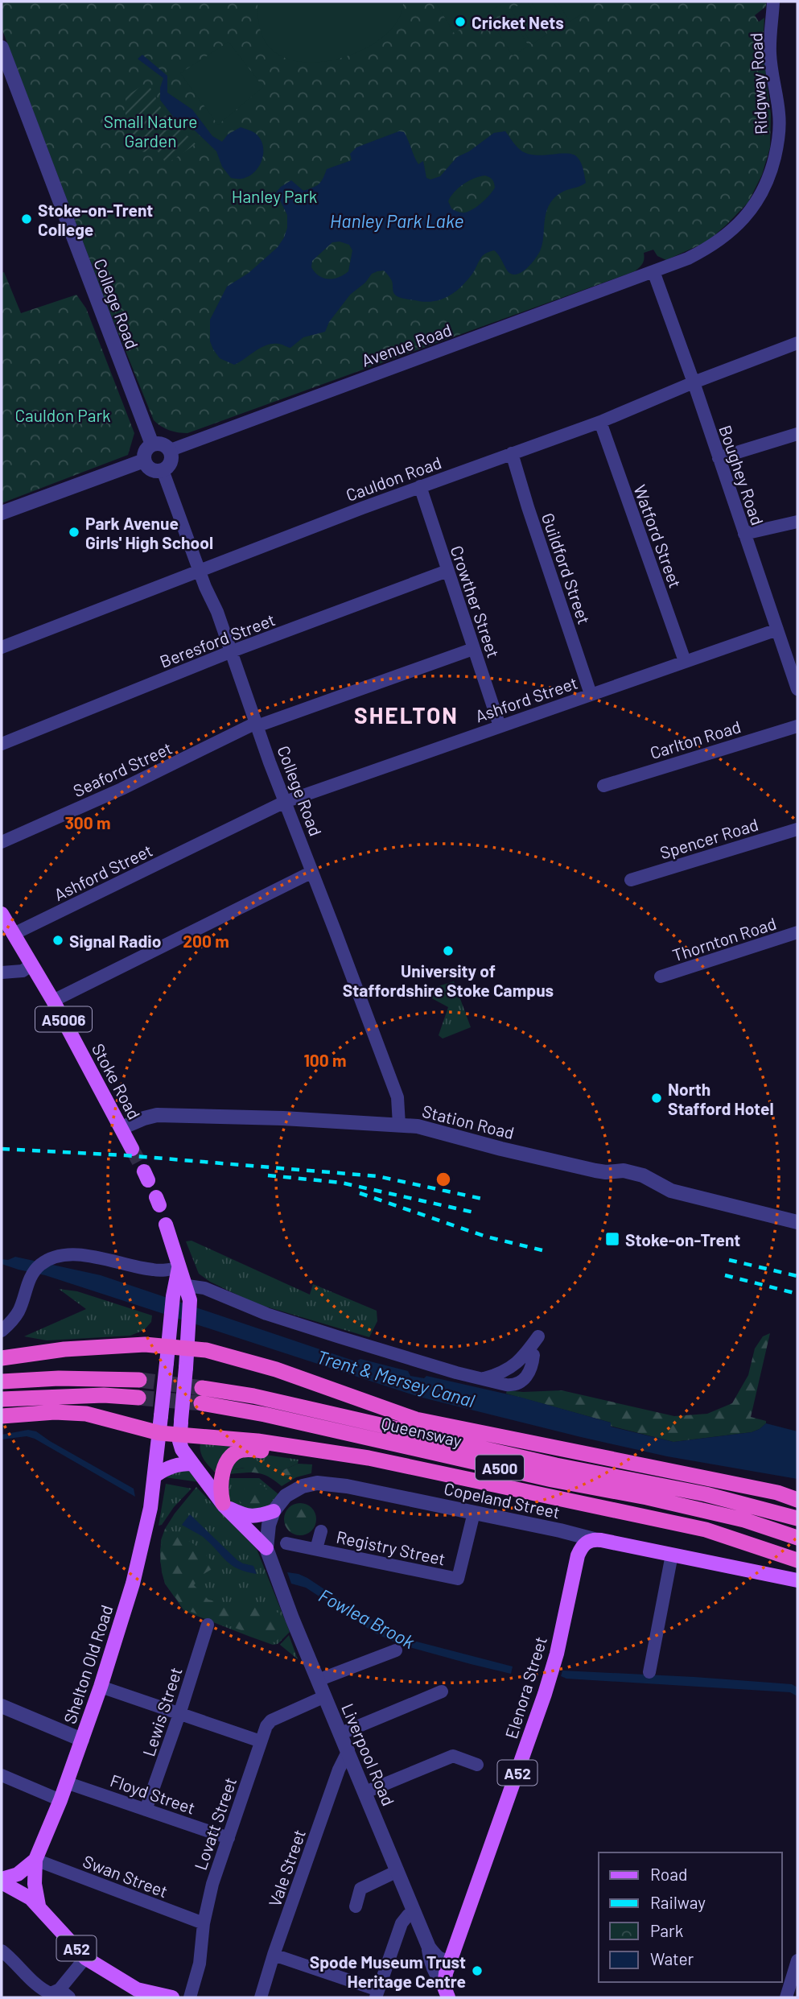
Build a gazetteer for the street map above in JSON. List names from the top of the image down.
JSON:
{
  "streets": {
    "highway": ["Queensway", "A500"],
    "main road": [
      "A5006",
      "Stoke Road",
      "Copeland Street",
      "Shelton Old Road",
      "Elenora Street",
      "A52"
    ],
    "street": [
      "Ridgway Road",
      "College Road",
      "Avenue Road",
      "Boughey Road",
      "Cauldon Road",
      "Watford Street",
      "Guildford Street",
      "Crowther Street",
      "Beresford Street",
      "Ashford Street",
      "Carlton Road",
      "Seaford Street",
      "Spencer Road",
      "Thornton Road",
      "Station Road",
      "Registry Street",
      "Lewis Street",
      "Liverpool Road",
      "Floyd Street",
      "Lovatt Street",
      "Vale Street",
      "Swan Street"
    ]
  },
  "crossings": [
    ["Ridgway Road", "Avenue Road"],
    ["Ridgway Road", "Boughey Road"],
    ["College Road", "Avenue Road"],
    ["College Road", "Cauldon Road"],
    ["College Road", "Beresford Street"],
    ["College Road", "Ashford Street"],
    ["College Road", "Seaford Street"],
    ["College Road", "Station Road"],
    ["Avenue Road", "Boughey Road"],
    ["Boughey Road", "Cauldon Road"],
    ["Boughey Road", "Ashford Street"],
    ["Cauldon Road", "Watford Street"],
    ["Cauldon Road", "Guildford Street"],
    ["Cauldon Road", "Crowther Street"],
    ["Watford Street", "Ashford Street"],
    ["Guildford Street", "Ashford Street"],
    ["Crowther Street", "Beresford Street"],
    ["Crowther Street", "Ashford Street"],
    ["Crowther Street", "Seaford Street"],
    ["Ashford Street", "Stoke Road"],
    ["Stoke Road", "Station Road"],
    ["Copeland Street", "Registry Street"],
    ["Shelton Old Road", "A52"],
    ["Shelton Old Road", "Floyd Street"],
    ["Shelton Old Road", "Swan Street"],
    ["Elenora Street", "Liverpool Road"],
    ["Lewis Street", "Floyd Street"],
    ["Liverpool Road", "Lovatt Street"],
    ["Liverpool Road", "Vale Street"],
    ["A52", "Swan Street"],
    ["Floyd Street", "Lovatt Street"],
    ["Lovatt Street", "Swan Street"]
  ],
  "districts": ["SHELTON"],
  "water": ["Hanley Park Lake", "Trent & Mersey Canal", "Fowlea Brook"],
  "parks": ["Small Nature Garden", "Hanley Park", "Cauldon Park"],
  "places": {
    "other": [
      "Cricket Nets",
      "Stoke-on-Trent College",
      "Park Avenue Girls' High School",
      "Signal Radio",
      "University of Staffordshire Stoke Campus",
      "North Stafford Hotel",
      "Spode Museum Trust Heritage Centre"
    ],
    "transit": ["Stoke-on-Trent"]
  },
  "legend": [
    "Road",
    "Railway",
    "Park",
    "Water"
  ],
  "rings": ["300 m", "200 m", "100 m"]
}
